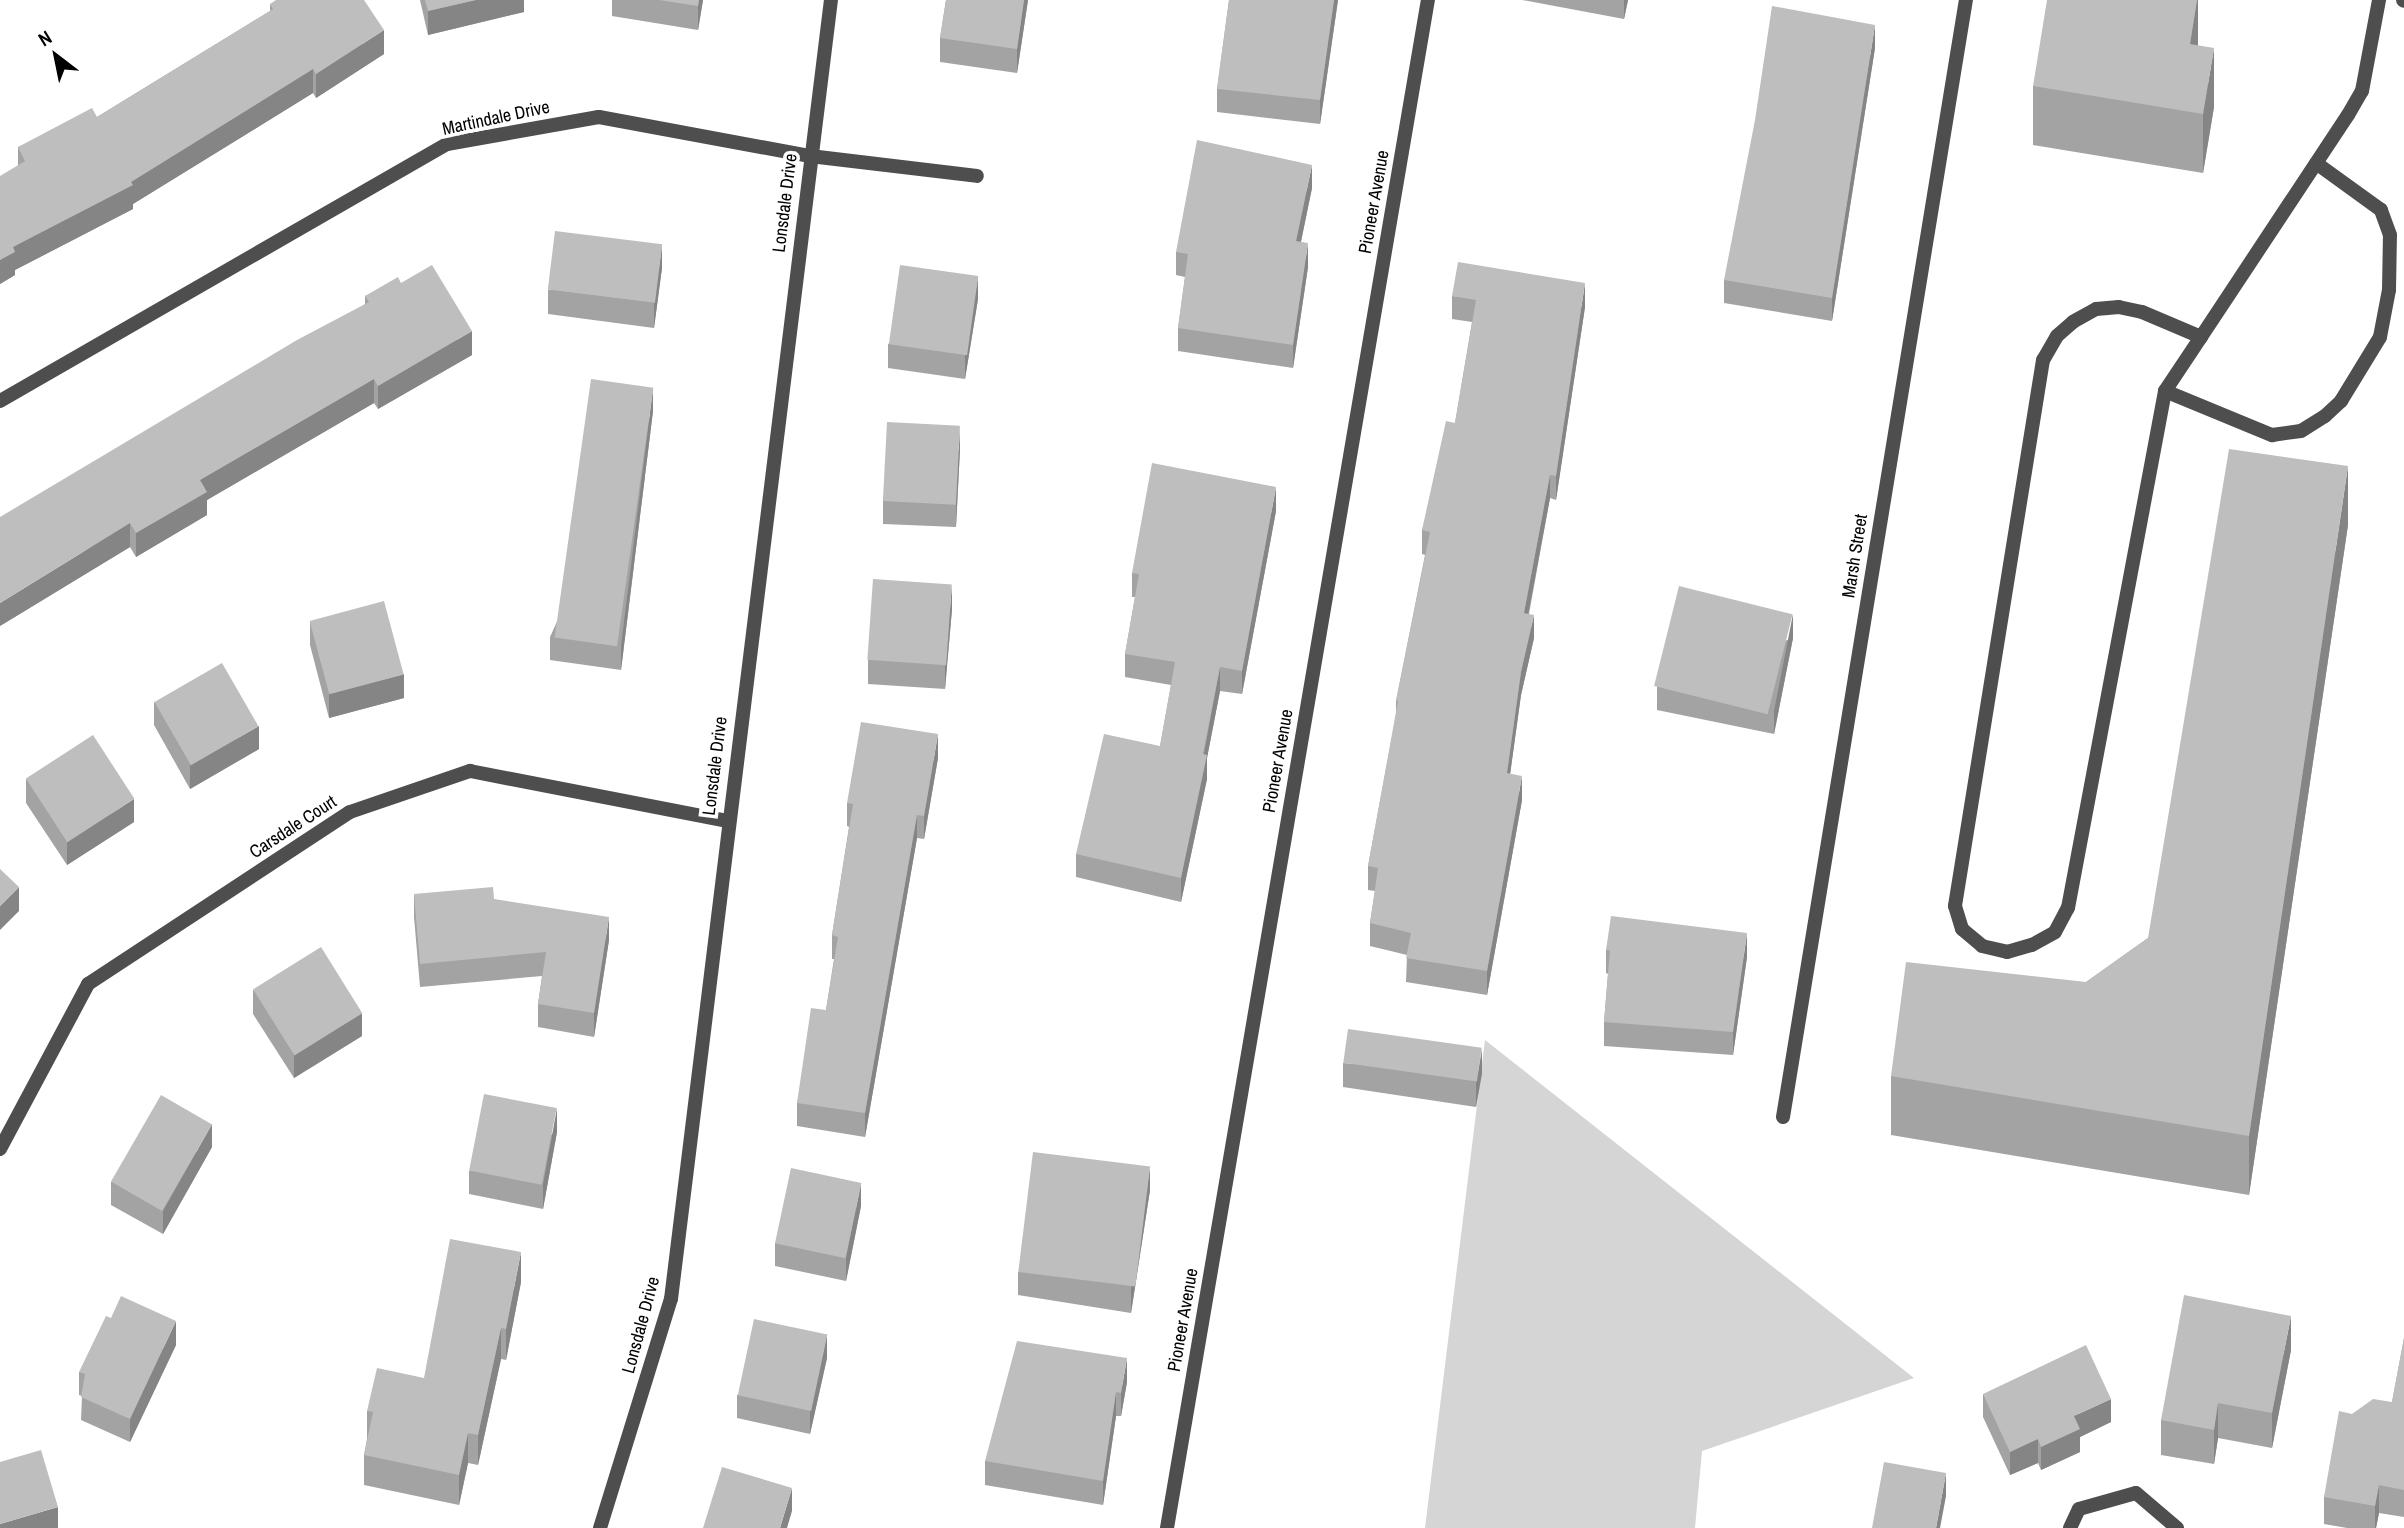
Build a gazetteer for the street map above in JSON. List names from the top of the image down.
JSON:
{
  "streets": {
    "street": [
      "Martindale Drive",
      "Pioneer Avenue",
      "Lonsdale Drive",
      "Marsh Street",
      "Carsdale Court"
    ]
  },
  "crossings": [
    ["Martindale Drive", "Lonsdale Drive"],
    ["Lonsdale Drive", "Carsdale Court"]
  ],
  "north": "top left"
}
